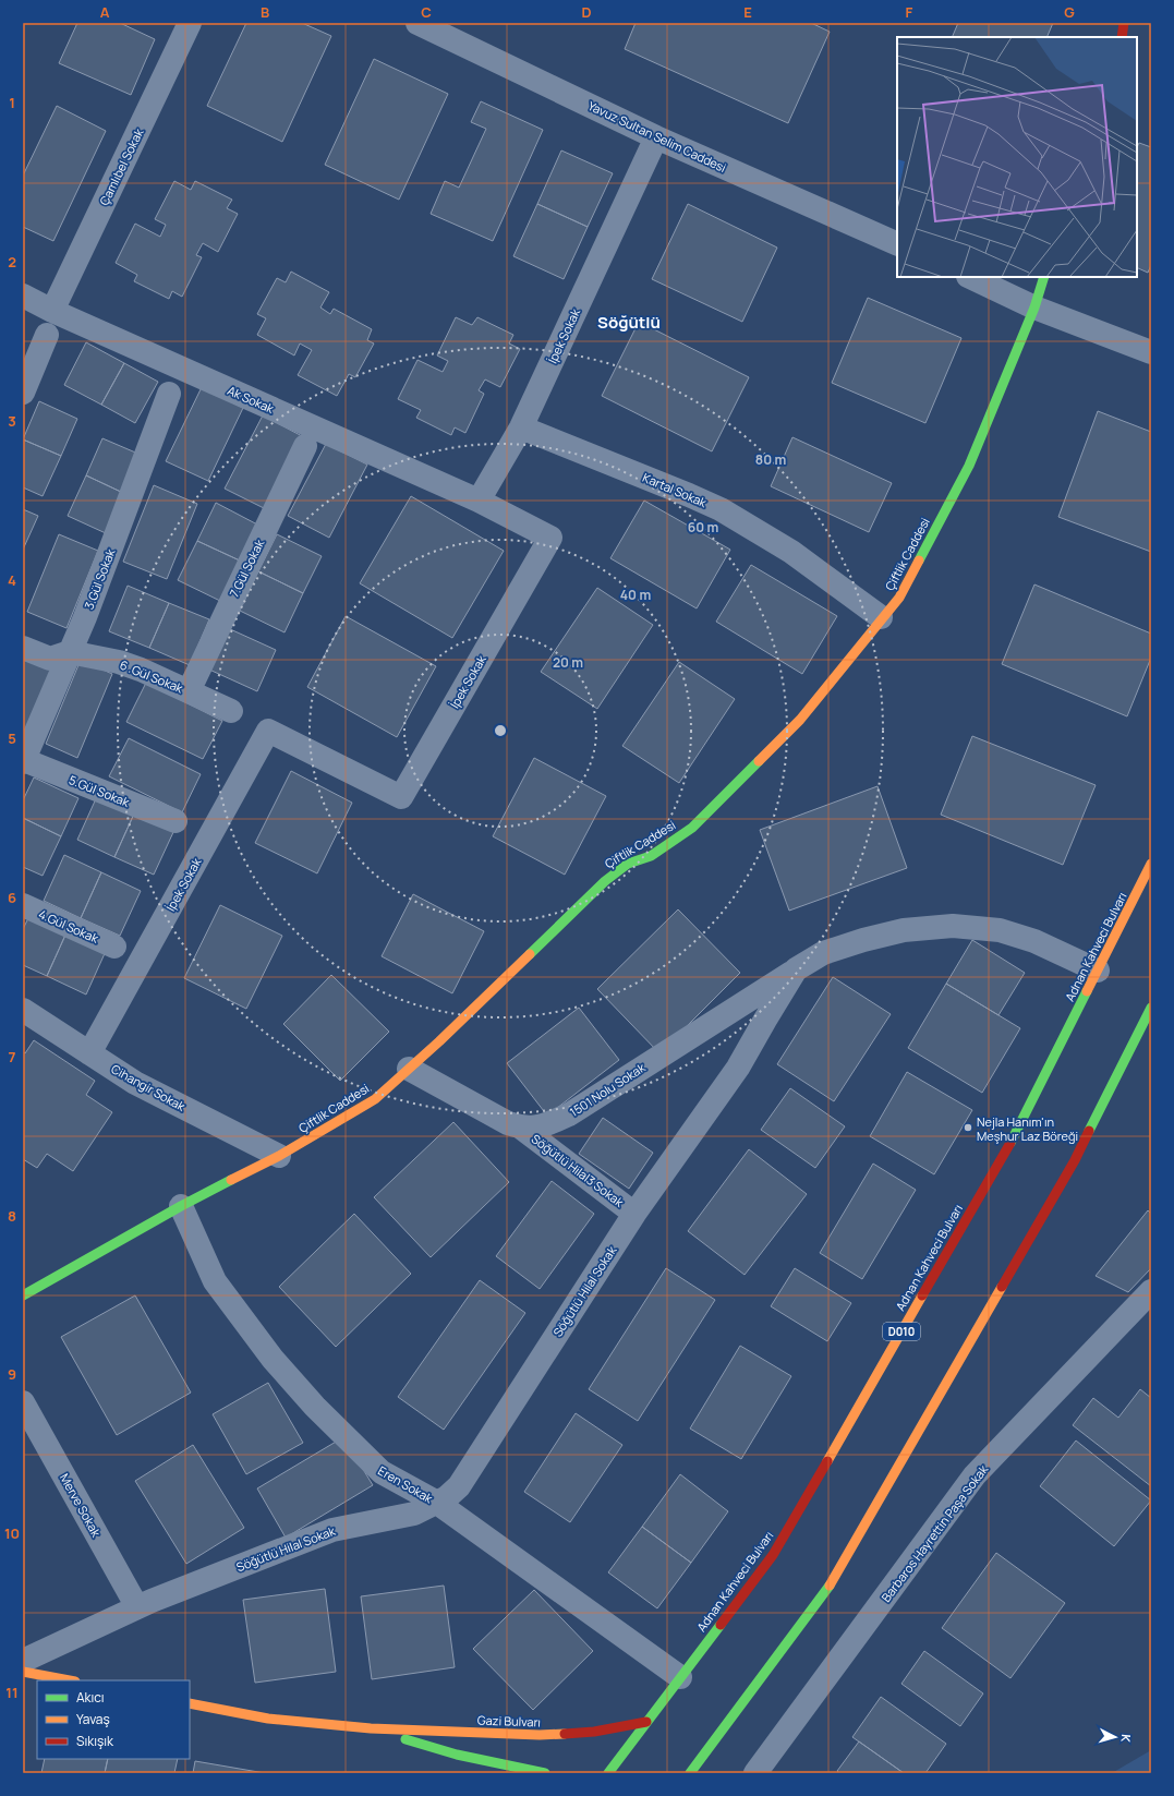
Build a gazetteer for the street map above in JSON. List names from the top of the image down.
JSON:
{
  "streets": {
    "main road": [
      "Çiftlik Caddesi",
      "Adnan Kahveci Bulvarı",
      "D010",
      "Gazi Bulvarı"
    ],
    "street": [
      "Yavuz Sultan Selim Caddesi",
      "Çamlıbel Sokak",
      "İpek Sokak",
      "Ak Sokak",
      "Kartal Sokak",
      "7.Gül Sokak",
      "3.Gül Sokak",
      "6 .Gül Sokak",
      "5.Gül Sokak",
      "4.Gül Sokak",
      "Cihangir Sokak",
      "1501 Nolu Sokak",
      "Söğütlü Hilal3 Sokak",
      "Söğütlü Hilal Sokak",
      "Eren Sokak",
      "Merve Sokak",
      "Barbaros Hayrettin Paşa Sokak"
    ]
  },
  "crossings": [
    ["Yavuz Sultan Selim Caddesi", "İpek Sokak"],
    ["Çamlıbel Sokak", "Ak Sokak"],
    ["İpek Sokak", "Ak Sokak"],
    ["İpek Sokak", "Kartal Sokak"],
    ["İpek Sokak", "Cihangir Sokak"],
    ["Kartal Sokak", "Çiftlik Caddesi"],
    ["Çiftlik Caddesi", "Cihangir Sokak"],
    ["Çiftlik Caddesi", "1501 Nolu Sokak"],
    ["Çiftlik Caddesi", "Eren Sokak"],
    ["7.Gül Sokak", "6 .Gül Sokak"],
    ["3.Gül Sokak", "6 .Gül Sokak"],
    ["3.Gül Sokak", "5.Gül Sokak"],
    ["Adnan Kahveci Bulvarı", "Söğütlü Hilal Sokak"],
    ["Adnan Kahveci Bulvarı", "Eren Sokak"],
    ["Adnan Kahveci Bulvarı", "Gazi Bulvarı"],
    ["1501 Nolu Sokak", "Söğütlü Hilal3 Sokak"],
    ["1501 Nolu Sokak", "Söğütlü Hilal Sokak"],
    ["Söğütlü Hilal3 Sokak", "Söğütlü Hilal Sokak"],
    ["Söğütlü Hilal Sokak", "Eren Sokak"],
    ["Söğütlü Hilal Sokak", "Merve Sokak"]
  ],
  "districts": ["Söğütlü"],
  "places": ["Nejla Hanım'ın Meşhur Laz Böreği"],
  "legend": ["Akıcı", "Yavaş", "Sıkışık"],
  "north": "right",
  "grid": {
    "columns": [
      "A",
      "B",
      "C",
      "D",
      "E",
      "F",
      "G"
    ],
    "rows": [
      "1",
      "2",
      "3",
      "4",
      "5",
      "6",
      "7",
      "8",
      "9",
      "10",
      "11"
    ]
  },
  "rings": [
    "80 m",
    "60 m",
    "40 m",
    "20 m"
  ]
}
